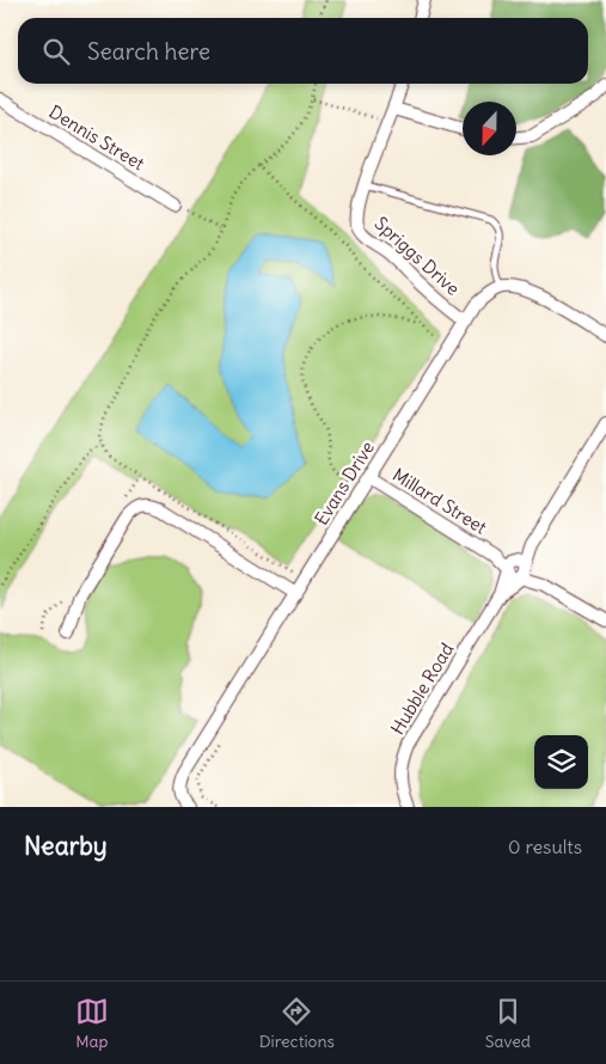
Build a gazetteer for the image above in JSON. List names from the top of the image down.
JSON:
{
  "streets": {
    "street": [
      "Dennis Street",
      "Spriggs Drive",
      "Evans Drive",
      "Millard Street",
      "Hubble Road"
    ]
  },
  "crossings": [
    ["Spriggs Drive", "Evans Drive"],
    ["Evans Drive", "Millard Street"],
    ["Millard Street", "Hubble Road"]
  ],
  "north": "bottom",
  "page": {
    "search": "Search here",
    "heading": ["Nearby", "0 results"],
    "nav": ["Map", "Directions", "Saved"]
  }
}
